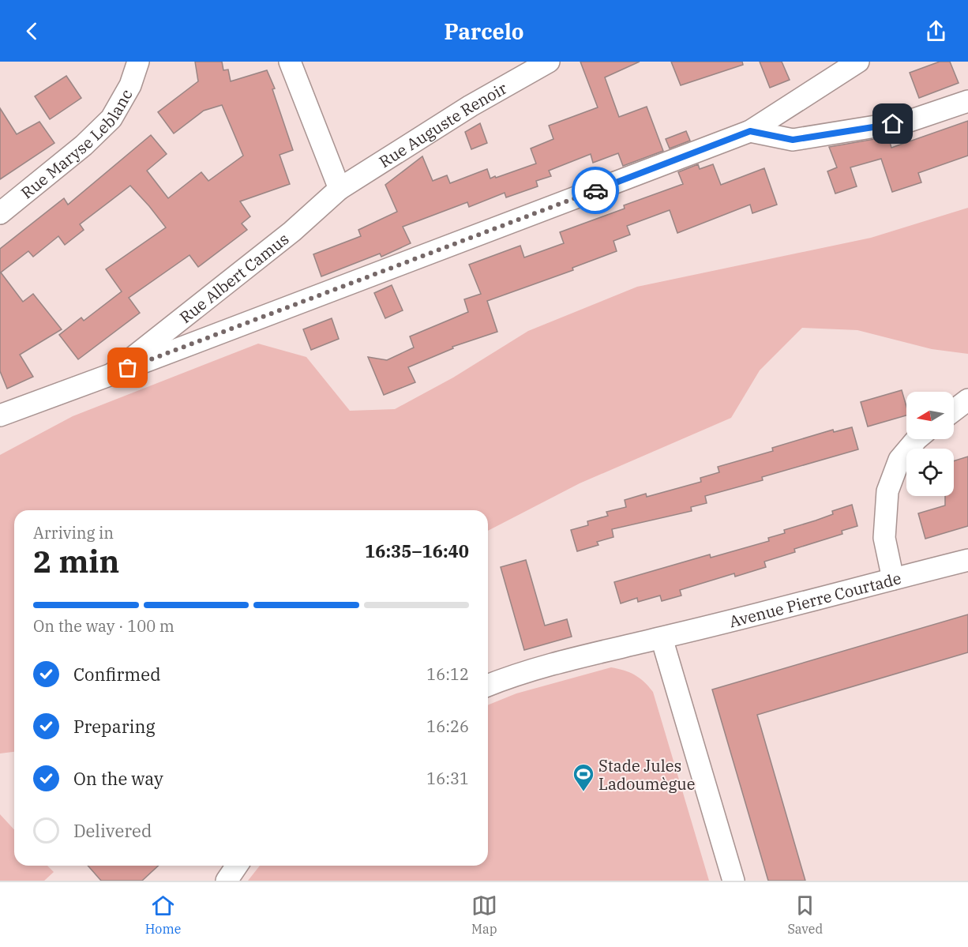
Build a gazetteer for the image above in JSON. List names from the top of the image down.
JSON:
{
  "streets": {
    "street": [
      "Rue Auguste Renoir",
      "Rue Maryse Leblanc",
      "Rue Albert Camus",
      "Avenue Pierre Courtade"
    ]
  },
  "crossings": [
    ["Rue Auguste Renoir", "Rue Albert Camus"]
  ],
  "places": {
    "sports": ["Stade Jules Ladoumègue"]
  },
  "north": "left",
  "page": {
    "header": "Parcelo",
    "heading": ["2 min", "Arriving in", "16:35–16:40"],
    "bar": "On the way · 100 m",
    "list": [
      ["Confirmed", "16:12"],
      ["Preparing", "16:26"],
      ["On the way", "16:31"],
      "Delivered"
    ],
    "tabs": ["Home", "Map", "Saved"]
  }
}
